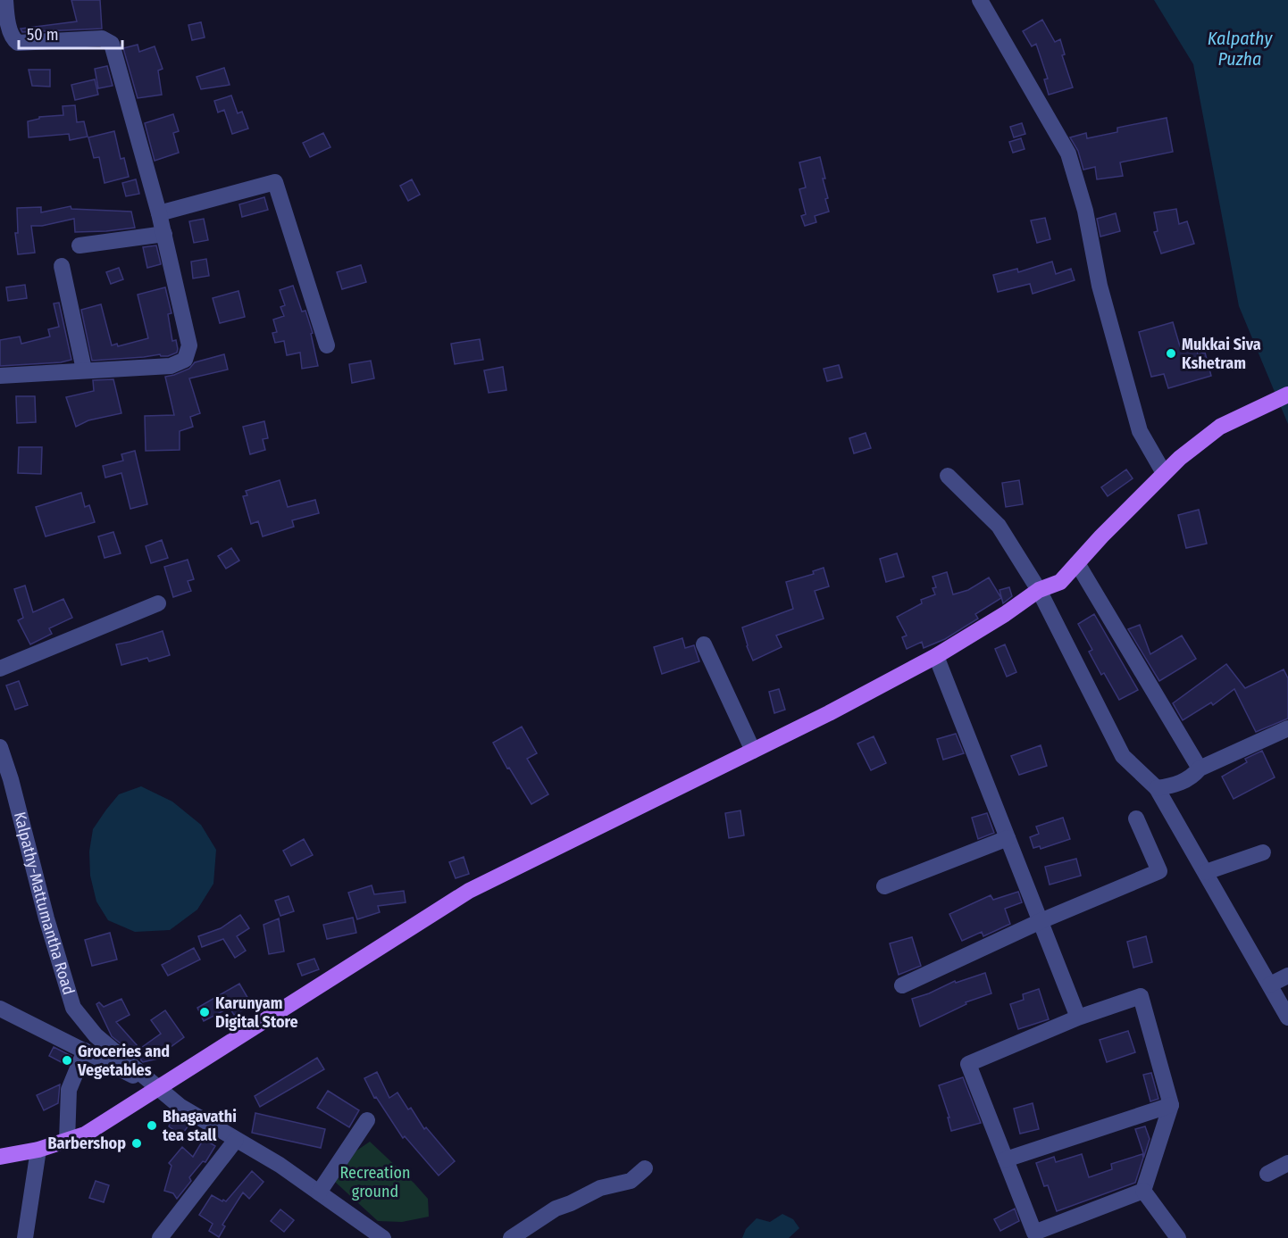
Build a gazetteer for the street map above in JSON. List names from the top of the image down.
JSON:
{
  "streets": {
    "street": ["Kalpathy-Mattumantha Road"]
  },
  "water": ["Kalpathy Puzha"],
  "parks": ["Recreation ground"],
  "places": [
    "Mukkai Siva Kshetram",
    "Karunyam Digital Store",
    "Groceries and Vegetables",
    "Bhagavathi tea stall",
    "Barbershop"
  ],
  "scale_bar": "50 m"
}
